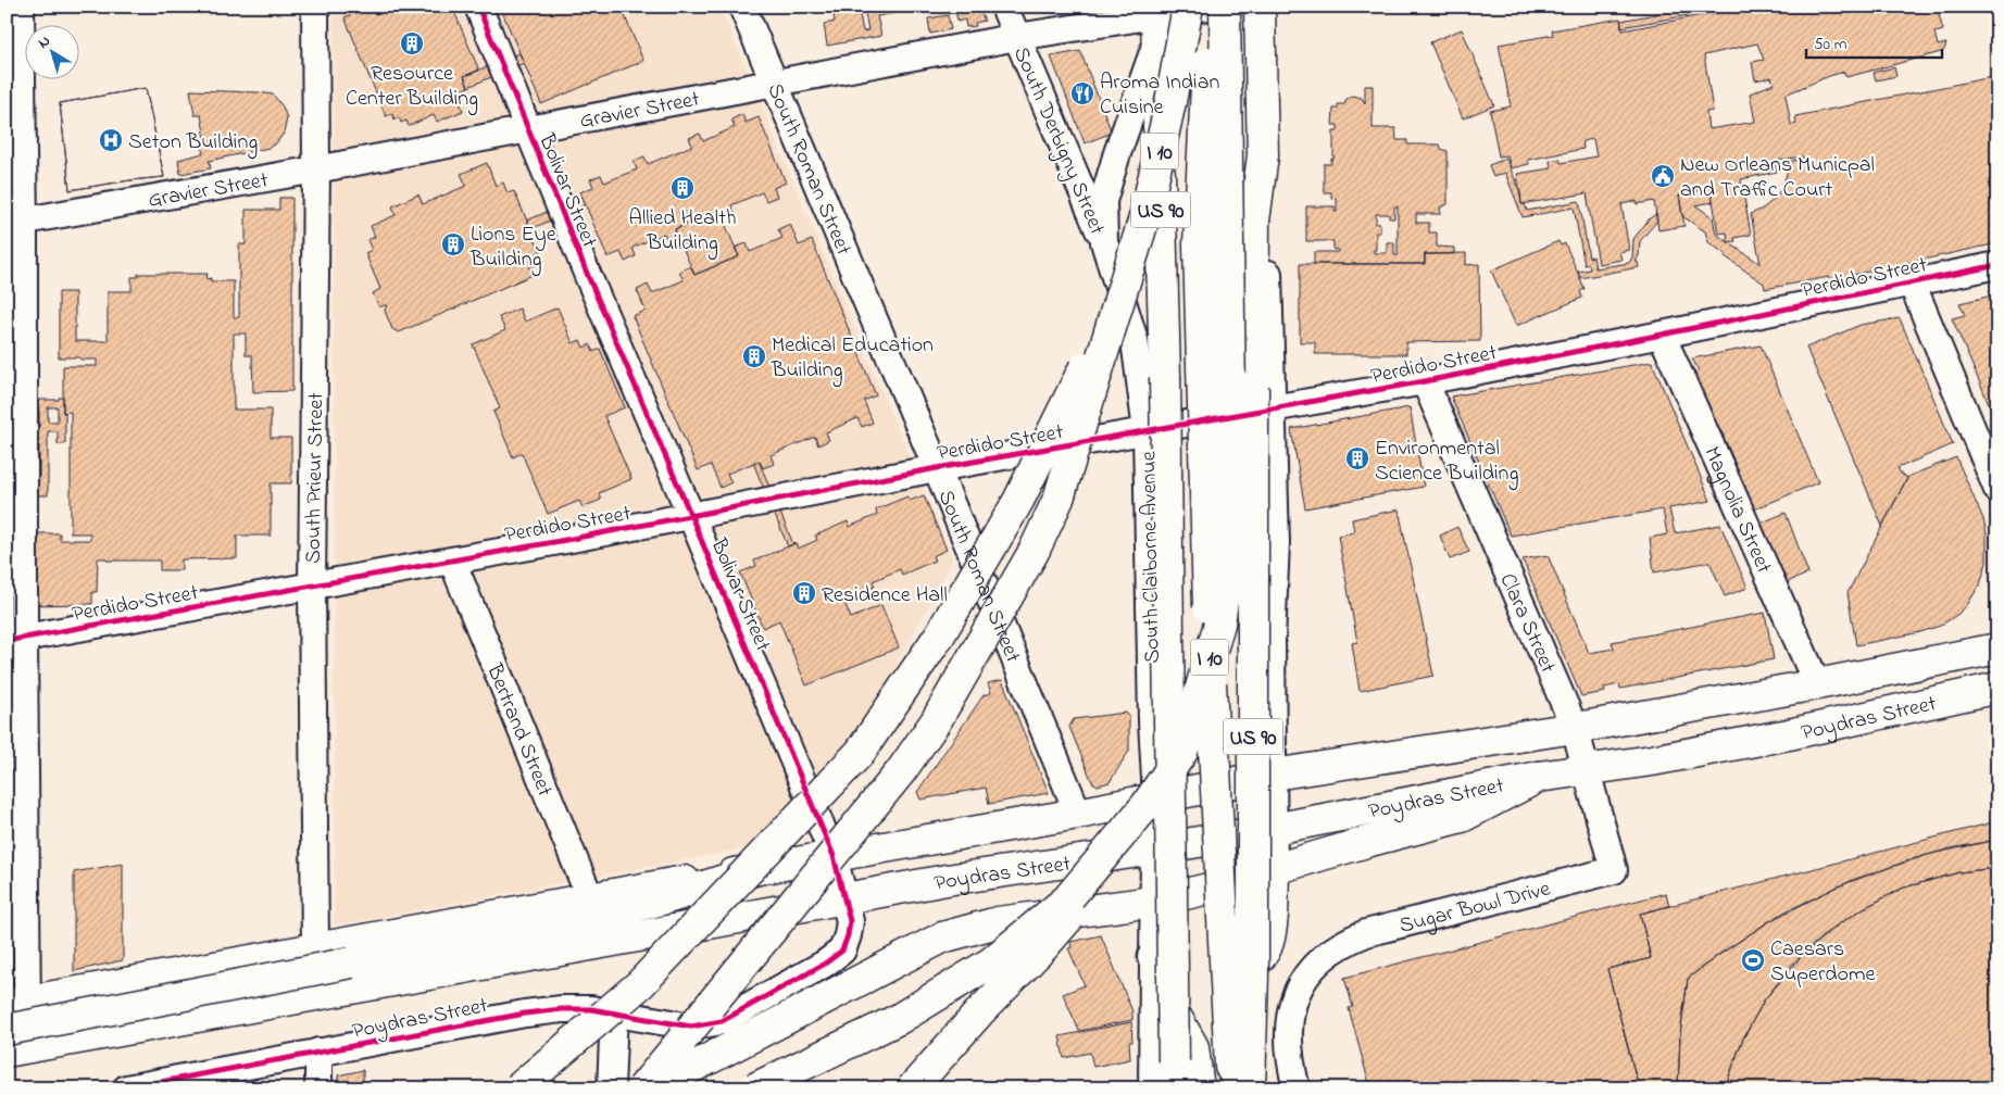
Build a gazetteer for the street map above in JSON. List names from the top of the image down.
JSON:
{
  "streets": {
    "main road": [
      "I 10",
      "US 90",
      "South Claiborne Avenue",
      "Poydras Street"
    ],
    "street": [
      "Gravier Street",
      "South Derbigny Street",
      "South Roman Street",
      "Bolivar Street",
      "Perdido Street",
      "South Prieur Street",
      "Magnolia Street",
      "Clara Street",
      "Bertrand Street",
      "Sugar Bowl Drive"
    ]
  },
  "crossings": [
    ["Gravier Street", "South Derbigny Street"],
    ["Gravier Street", "South Roman Street"],
    ["Gravier Street", "Bolivar Street"],
    ["Gravier Street", "South Prieur Street"],
    ["Gravier Street", "South Claiborne Avenue"],
    ["South Derbigny Street", "South Claiborne Avenue"],
    ["I 10", "South Claiborne Avenue"],
    ["I 10", "Poydras Street"],
    ["South Roman Street", "Perdido Street"],
    ["South Roman Street", "Poydras Street"],
    ["Bolivar Street", "Perdido Street"],
    ["Bolivar Street", "Poydras Street"],
    ["Perdido Street", "South Prieur Street"],
    ["Perdido Street", "Magnolia Street"],
    ["Perdido Street", "South Claiborne Avenue"],
    ["Perdido Street", "Clara Street"],
    ["Perdido Street", "Bertrand Street"],
    ["South Prieur Street", "Poydras Street"],
    ["Magnolia Street", "Poydras Street"],
    ["South Claiborne Avenue", "Poydras Street"],
    ["Clara Street", "Poydras Street"],
    ["Clara Street", "Sugar Bowl Drive"],
    ["Poydras Street", "Bertrand Street"]
  ],
  "places": {
    "building": [
      "Resource Center Building",
      "Allied Health Building",
      "Lions Eye Building",
      "Medical Education Building",
      "Environmental Science Building",
      "Residence Hall"
    ],
    "restaurant": ["Aroma Indian Cuisine"],
    "hospital": ["Seton Building"],
    "public building": ["New Orleans Municpal and Traffic Court"],
    "sports": ["Caesars Superdome"]
  },
  "scale_bar": "50 m",
  "north": "top left"
}
